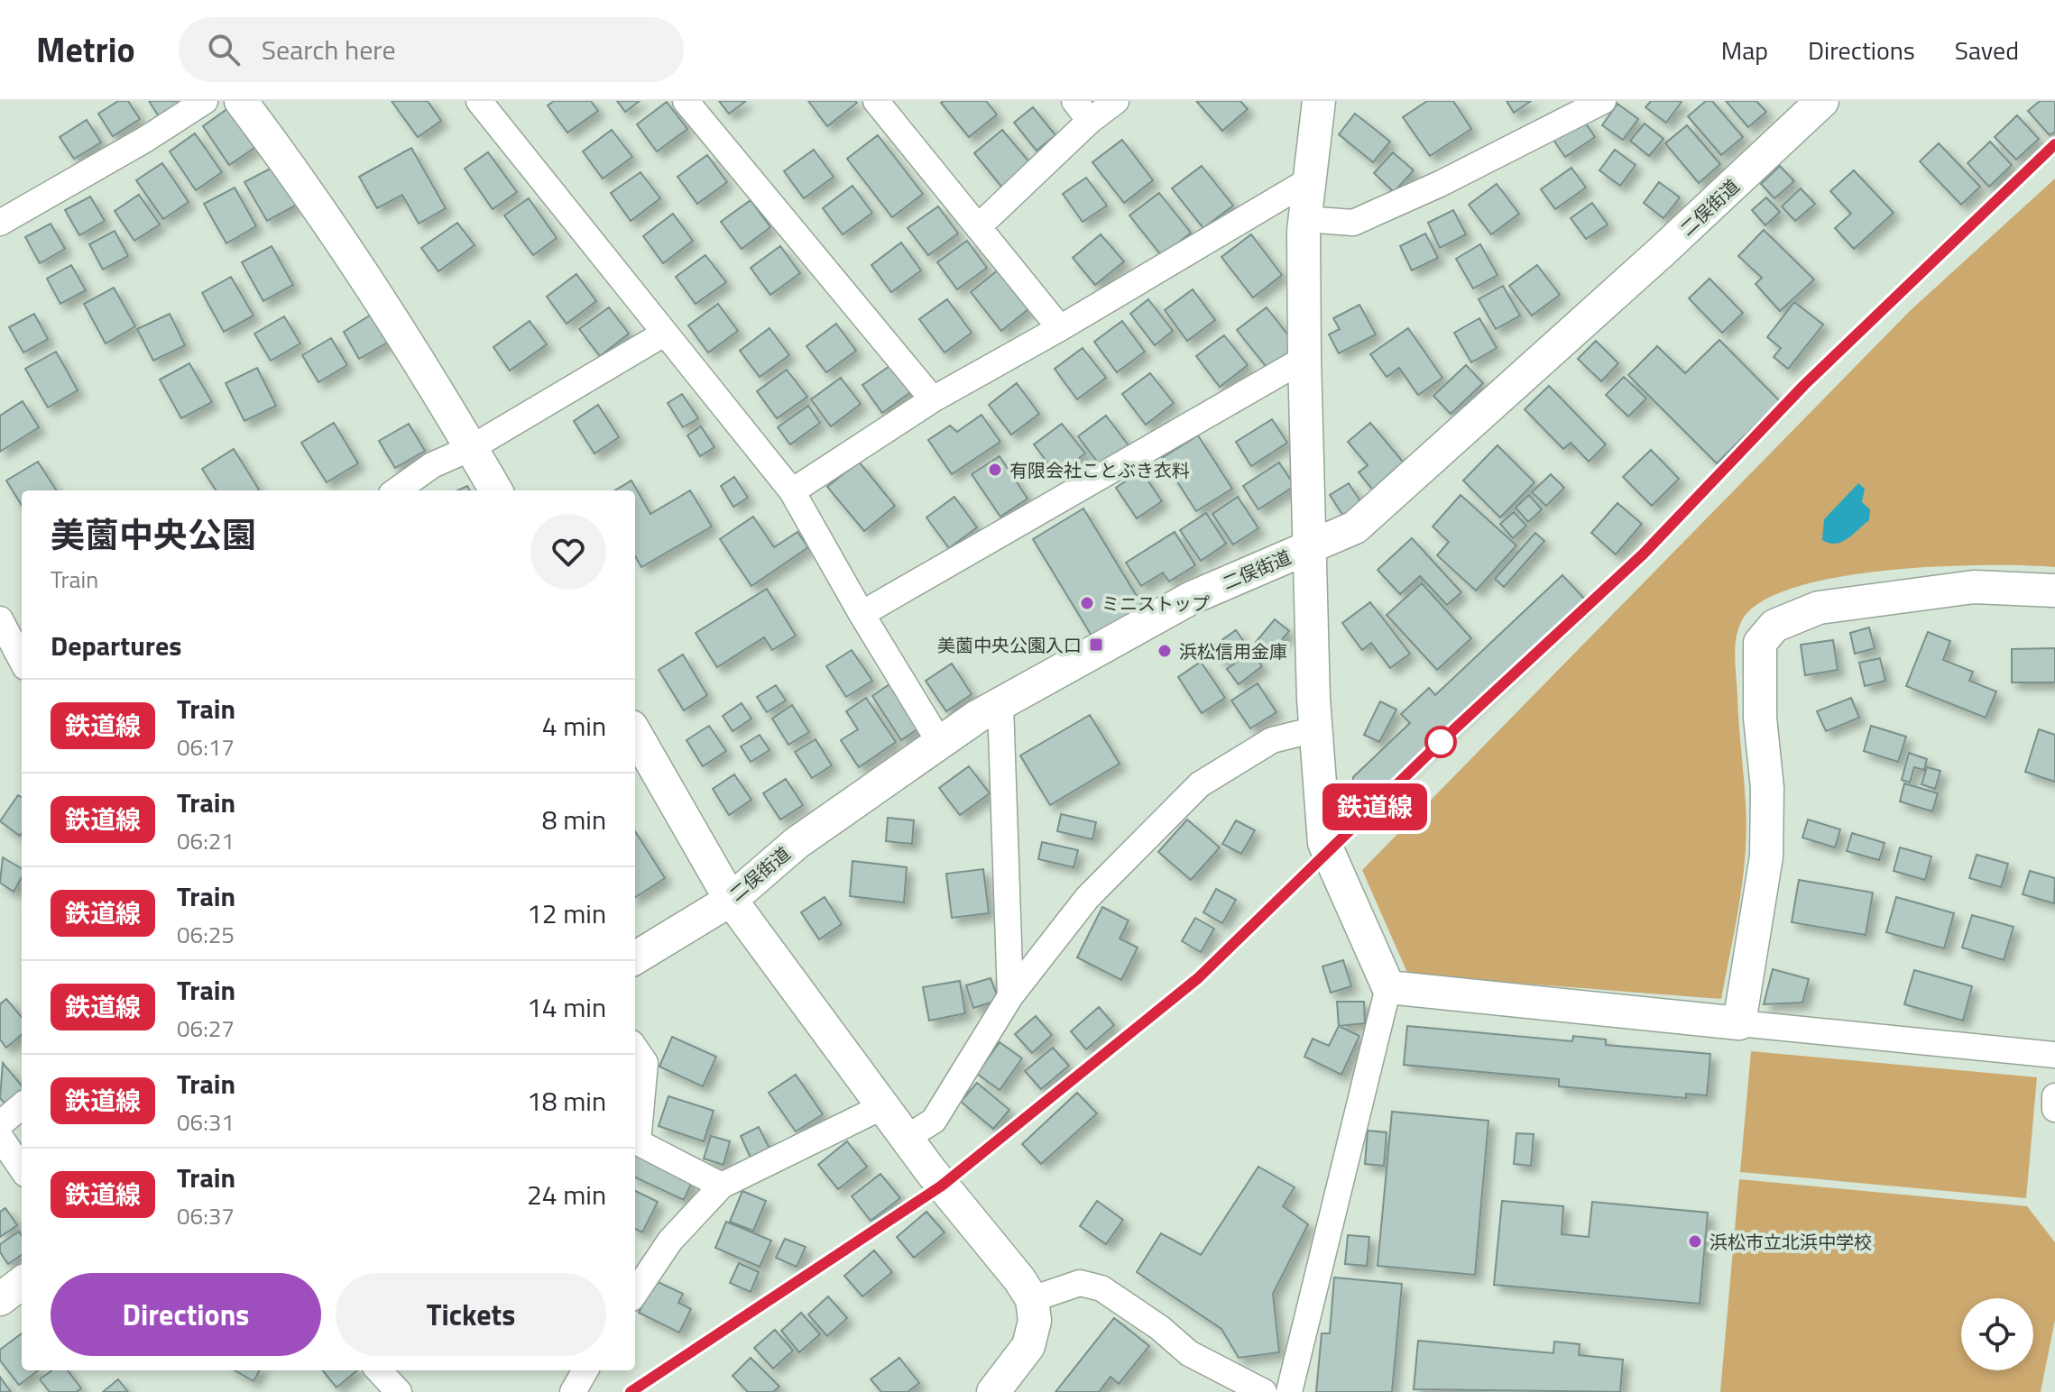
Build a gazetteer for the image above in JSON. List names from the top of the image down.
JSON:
{
  "streets": {
    "street": ["二俣街道"]
  },
  "places": {
    "other": [
      "有限会社ことぶき衣料",
      "ミニストップ",
      "浜松信用金庫",
      "浜松市立北浜中学校"
    ],
    "transit": ["美薗中央公園入口"]
  },
  "page": {
    "header": "Metrio",
    "search": "Search here",
    "nav": ["Map", "Directions", "Saved"],
    "on_map": "鉄道線",
    "heading": [
      ["美薗中央公園", "Train"],
      "Departures"
    ],
    "list": [
      {
        "mark": "鉄道線",
        "name": "Train",
        "note": "06:17",
        "value": "4 min"
      },
      {
        "mark": "鉄道線",
        "name": "Train",
        "note": "06:21",
        "value": "8 min"
      },
      {
        "mark": "鉄道線",
        "name": "Train",
        "note": "06:25",
        "value": "12 min"
      },
      {
        "mark": "鉄道線",
        "name": "Train",
        "note": "06:27",
        "value": "14 min"
      },
      {
        "mark": "鉄道線",
        "name": "Train",
        "note": "06:31",
        "value": "18 min"
      },
      {
        "mark": "鉄道線",
        "name": "Train",
        "note": "06:37",
        "value": "24 min"
      }
    ],
    "buttons": ["Directions", "Tickets"]
  }
}
